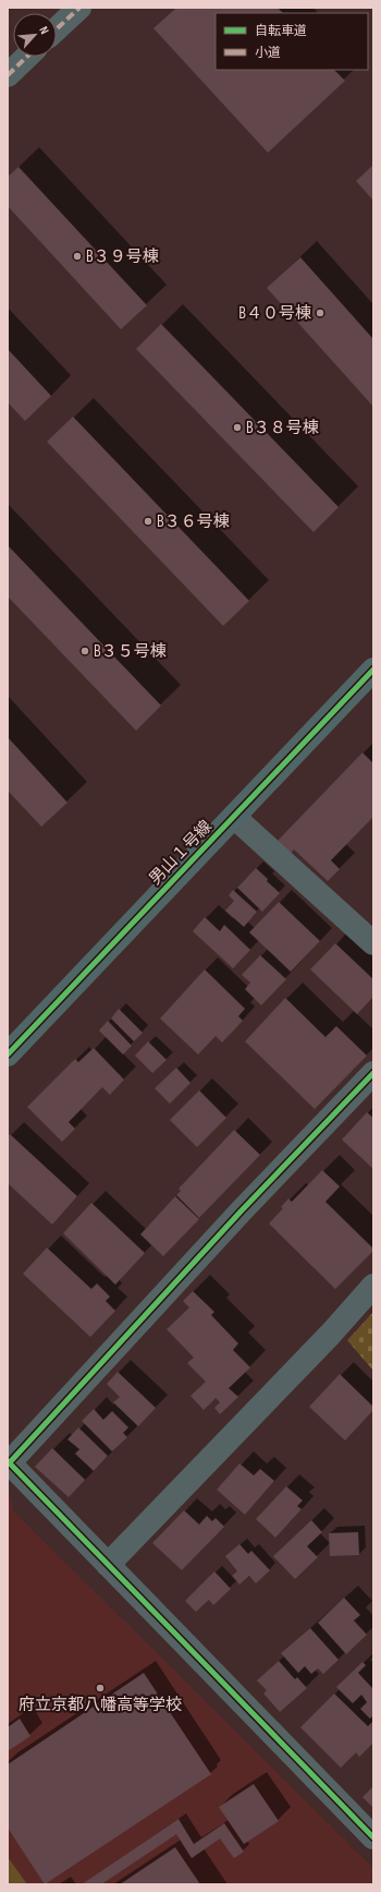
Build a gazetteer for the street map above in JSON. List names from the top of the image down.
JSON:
{
  "streets": {
    "street": ["男山１号線"]
  },
  "places": [
    "B３９号棟",
    "B４０号棟",
    "B３８号棟",
    "B３６号棟",
    "B３５号棟",
    "府立京都八幡高等学校"
  ],
  "legend": ["自転車道", "小道"],
  "north": "top right"
}
